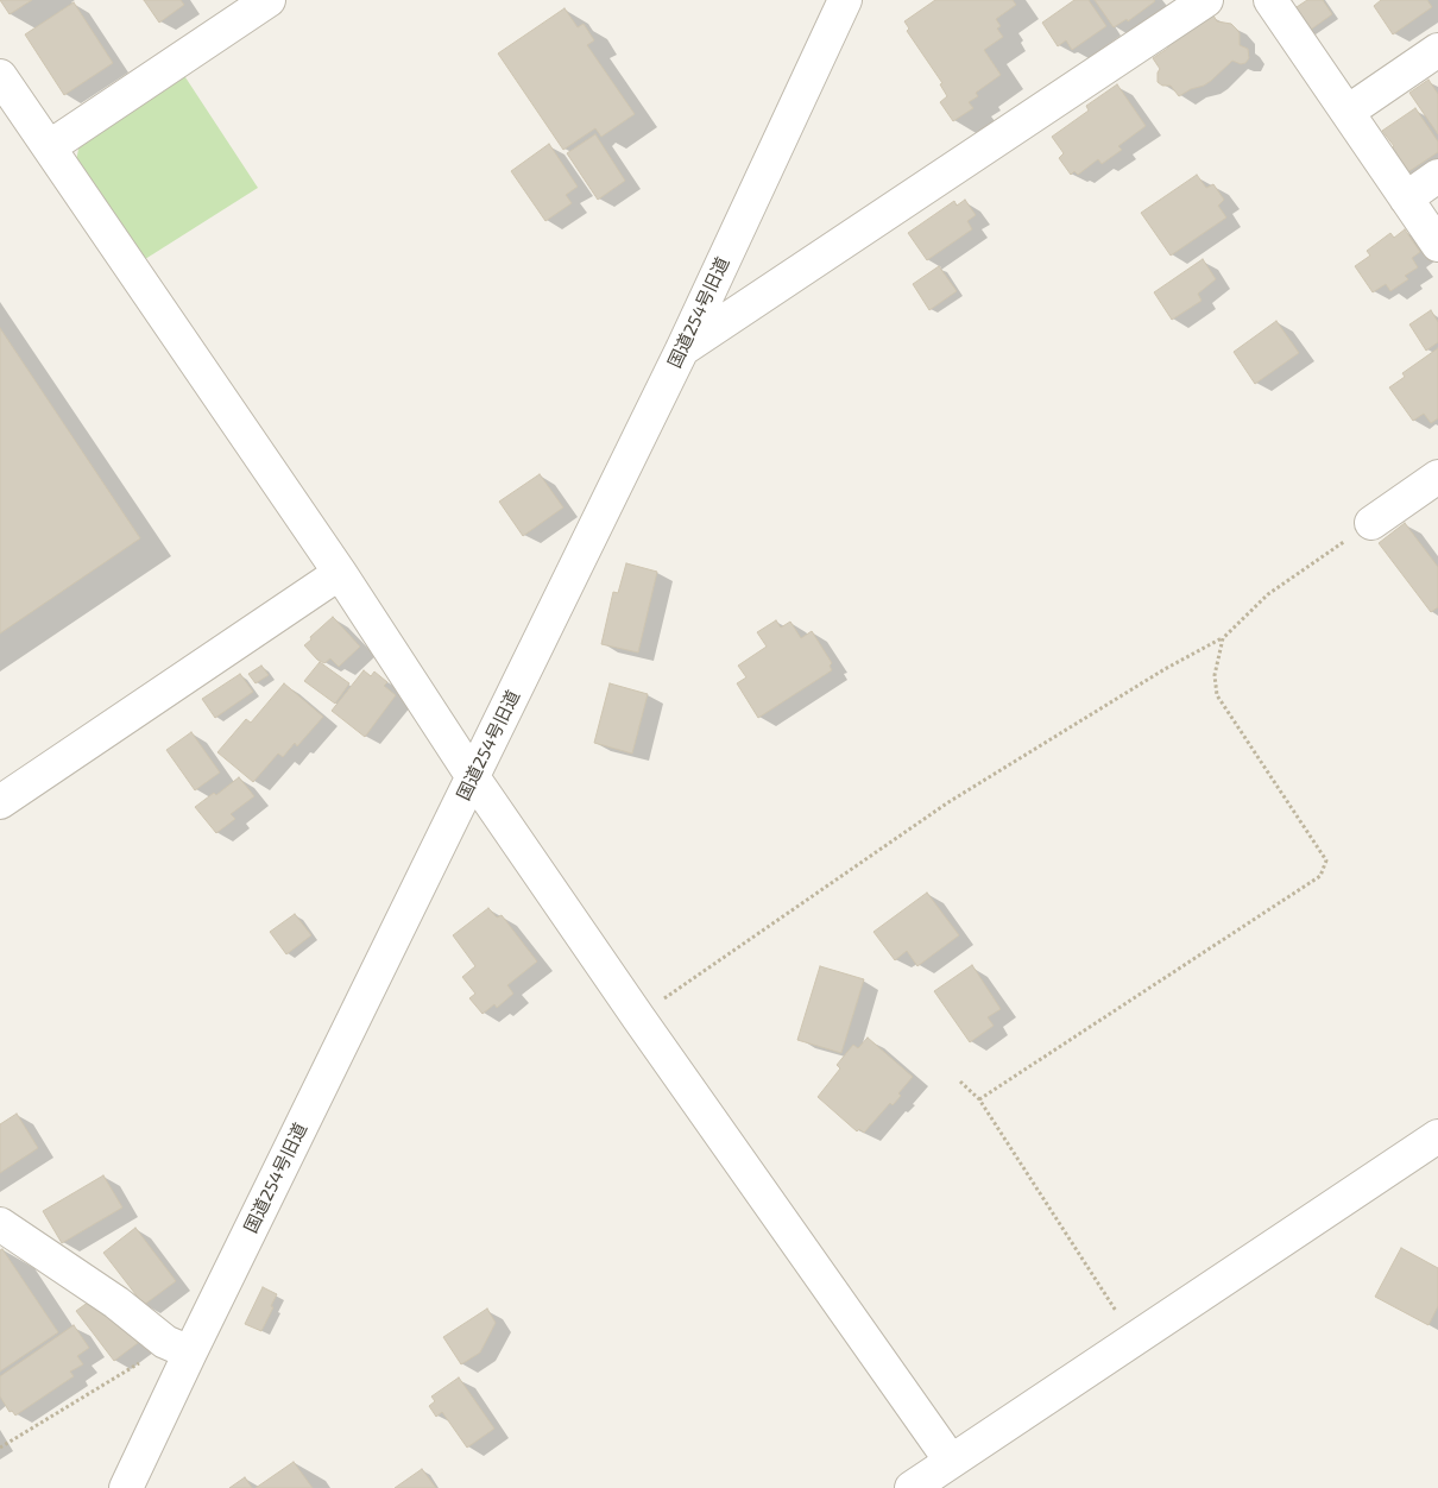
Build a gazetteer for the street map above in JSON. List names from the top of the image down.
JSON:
{
  "streets": {
    "street": ["国道254号旧道"]
  }
}
